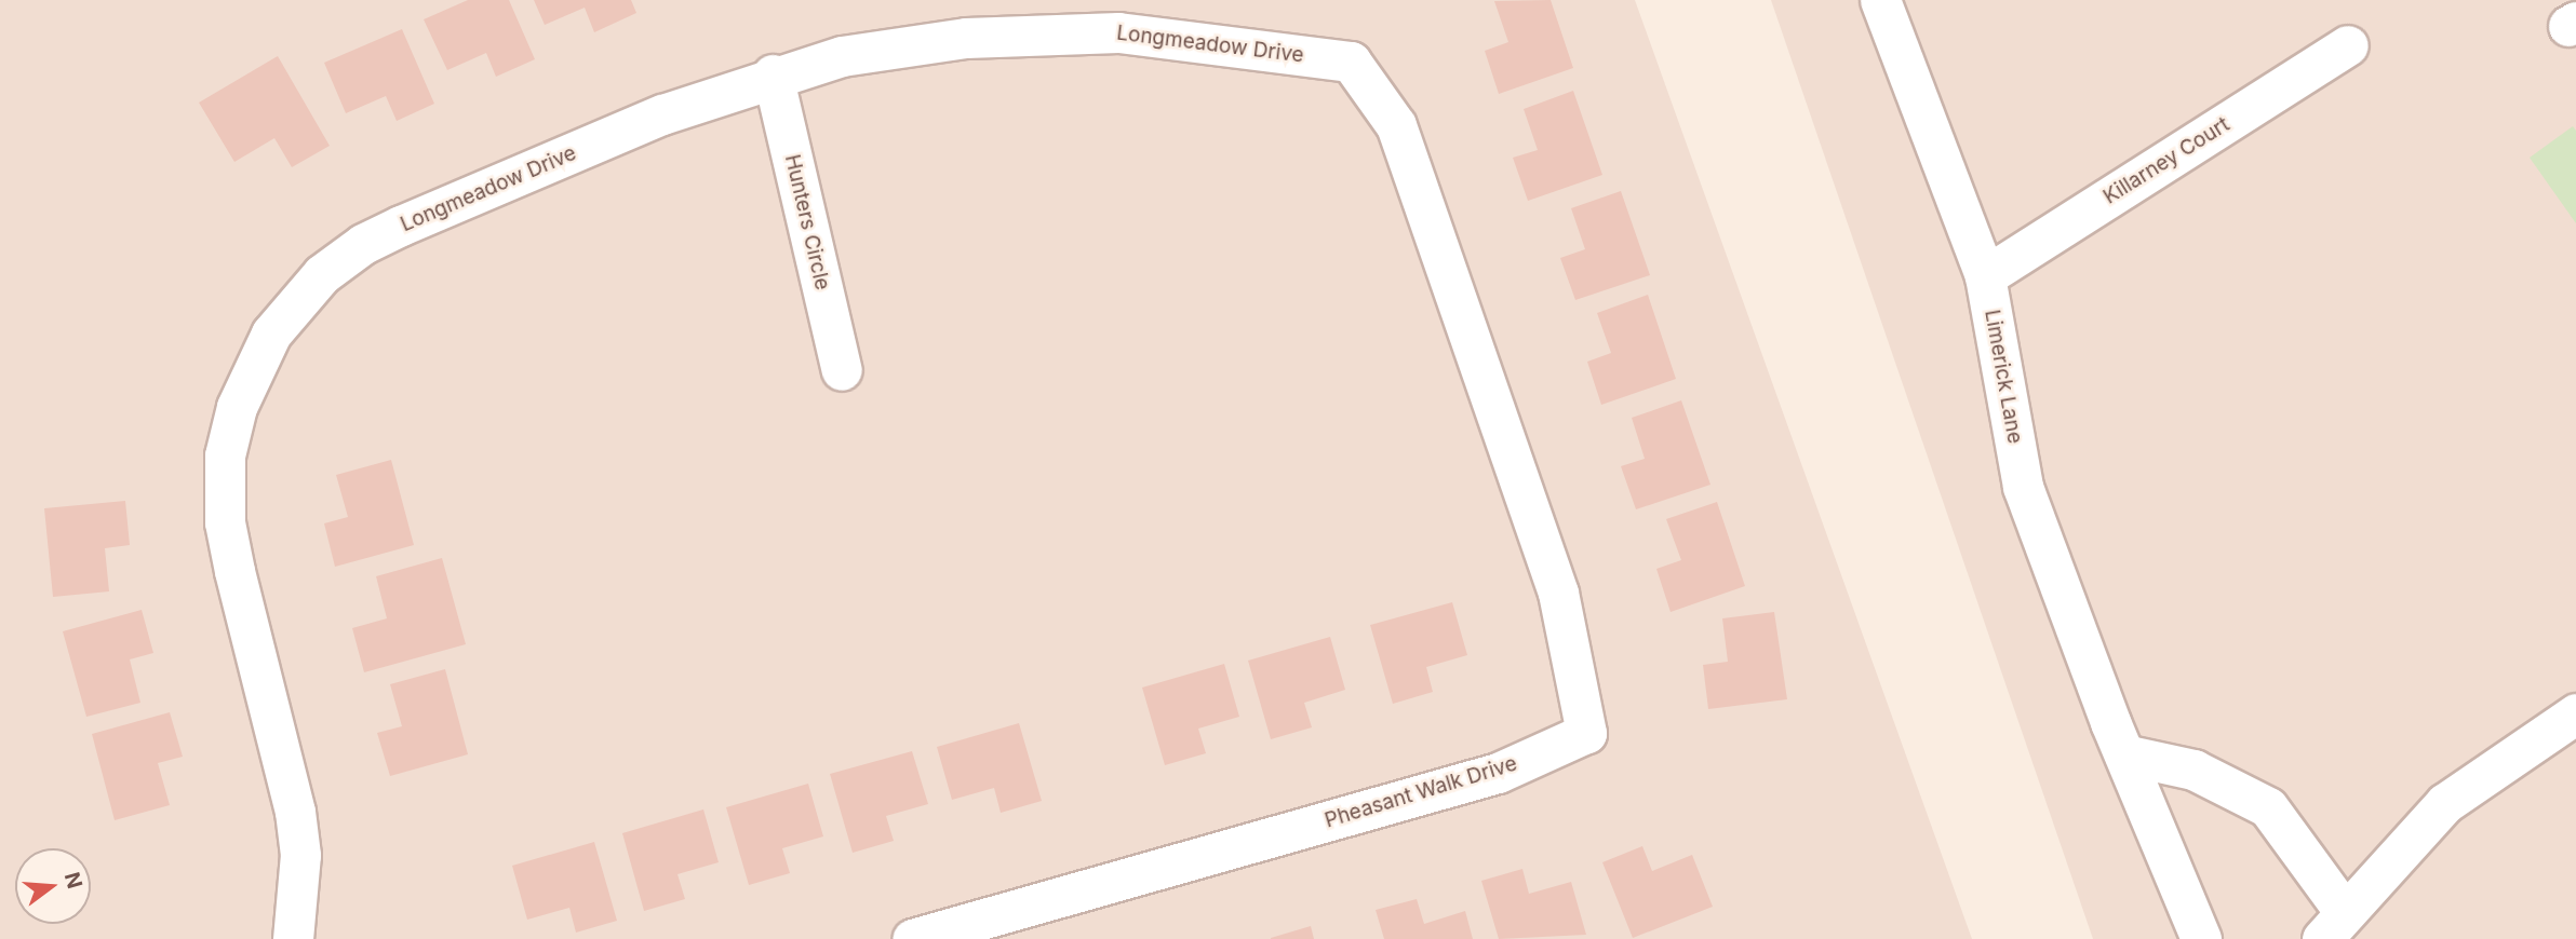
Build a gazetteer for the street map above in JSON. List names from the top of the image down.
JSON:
{
  "streets": {
    "street": [
      "Longmeadow Drive",
      "Killarney Court",
      "Hunters Circle",
      "Limerick Lane",
      "Pheasant Walk Drive"
    ]
  },
  "crossings": [
    ["Longmeadow Drive", "Hunters Circle"],
    ["Longmeadow Drive", "Pheasant Walk Drive"],
    ["Killarney Court", "Limerick Lane"]
  ],
  "north": "right"
}
